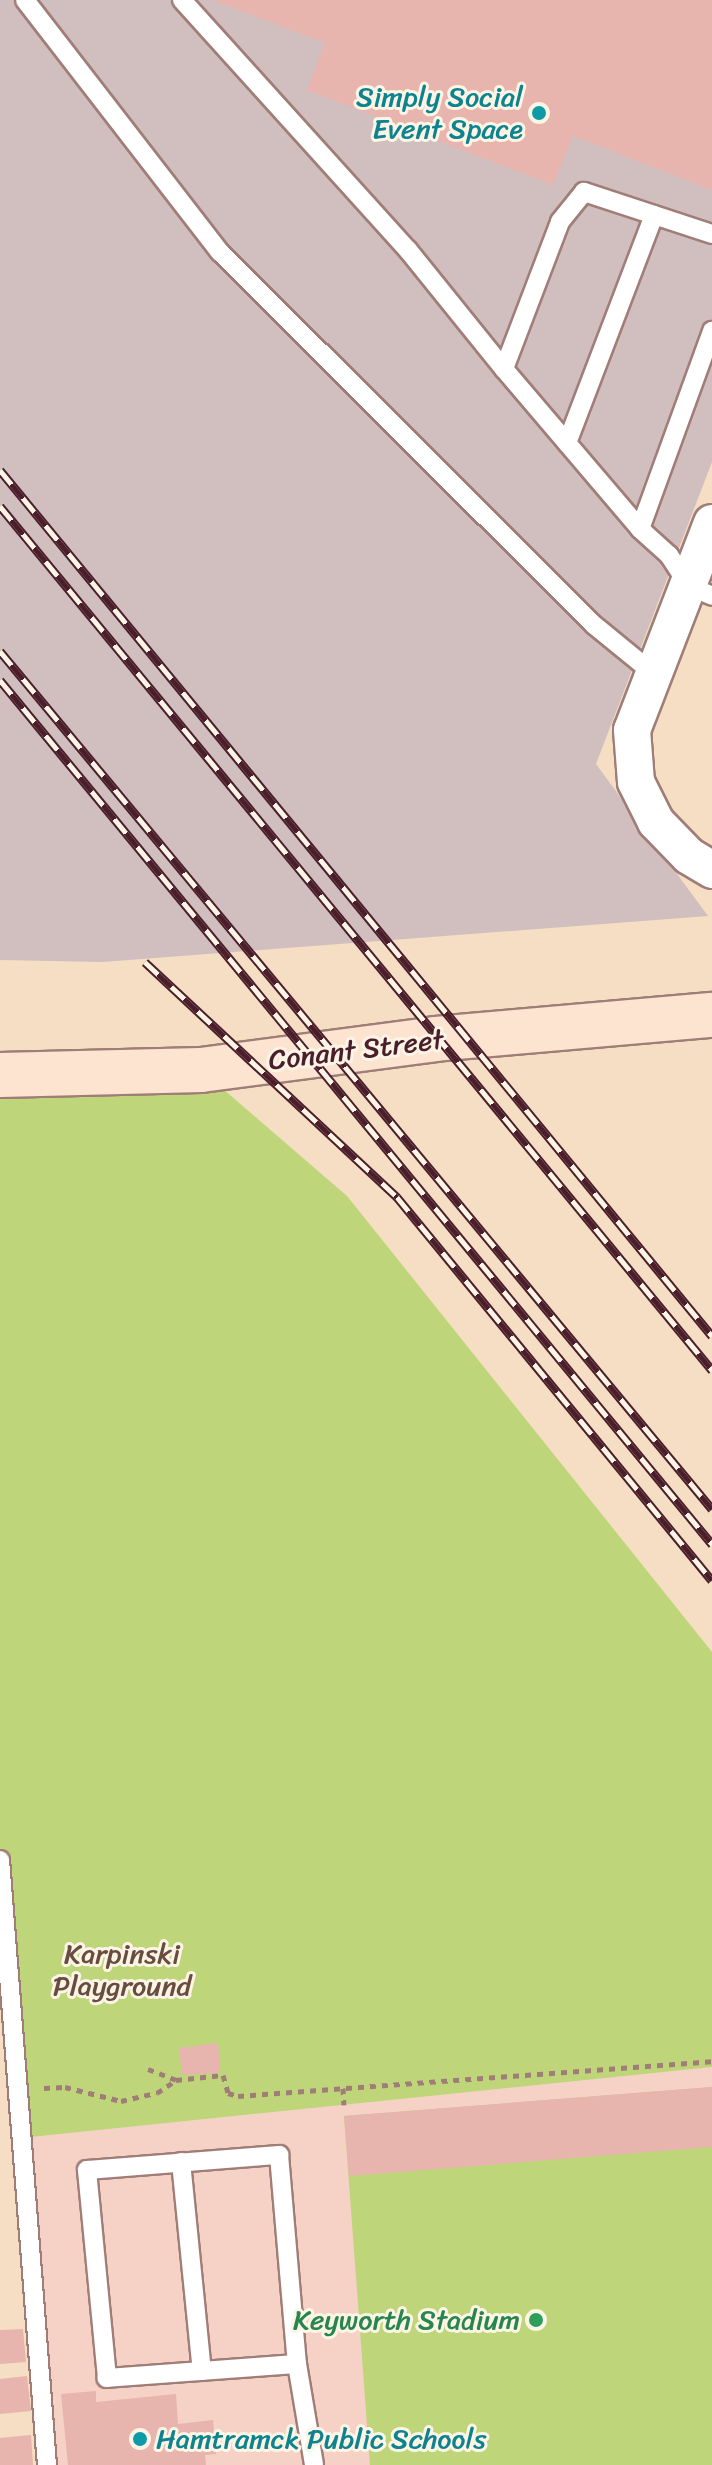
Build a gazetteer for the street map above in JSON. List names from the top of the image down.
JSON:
{
  "streets": {
    "main road": ["Conant Street"]
  },
  "parks": ["Karpinski Playground"],
  "places": ["Simply Social Event Space", "Keyworth Stadium", "Hamtramck Public Schools"]
}
